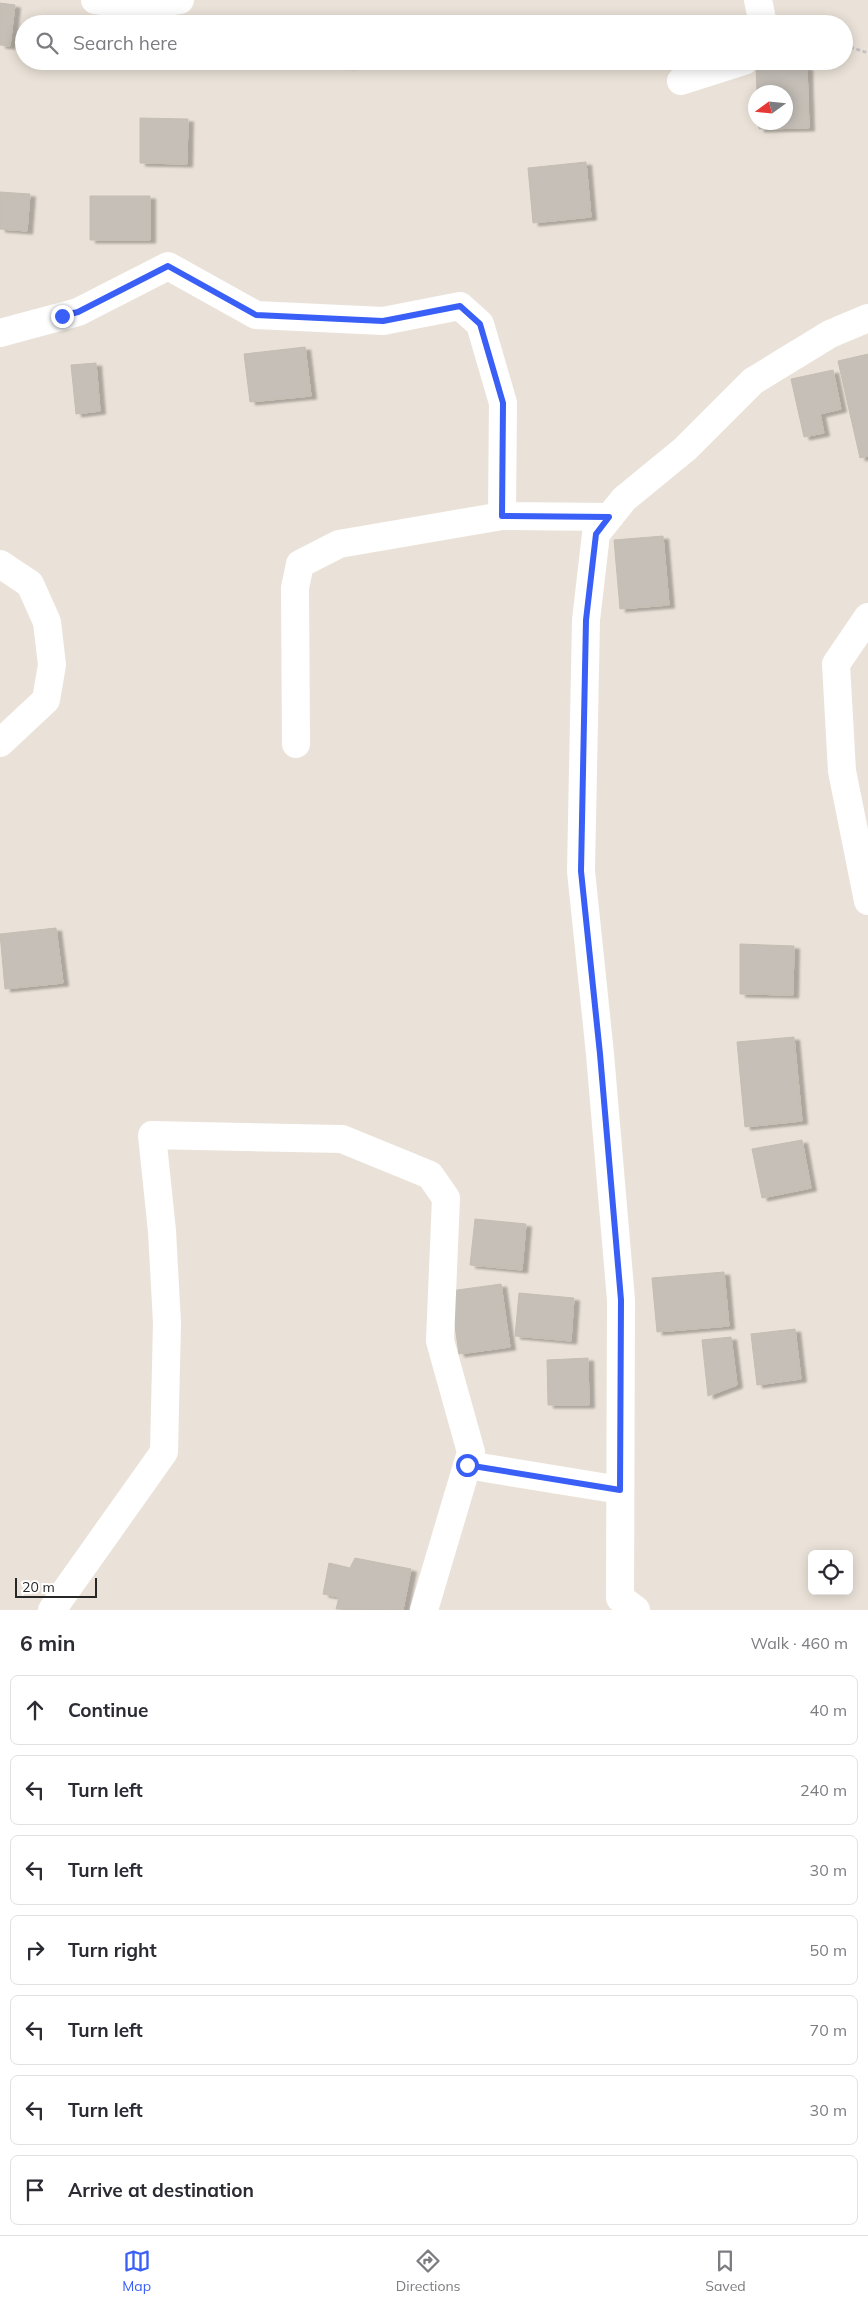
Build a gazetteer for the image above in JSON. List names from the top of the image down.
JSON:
{
  "scale_bar": "20 m",
  "north": "left",
  "page": {
    "search": "Search here",
    "scale": "20 m",
    "heading": ["6 min", "Walk · 460 m"],
    "list": [
      ["Continue", "40 m"],
      ["Turn left", "240 m"],
      ["Turn left", "30 m"],
      ["Turn right", "50 m"],
      ["Turn left", "70 m"],
      ["Turn left", "30 m"],
      "Arrive at destination"
    ],
    "nav": ["Map", "Directions", "Saved"]
  }
}
